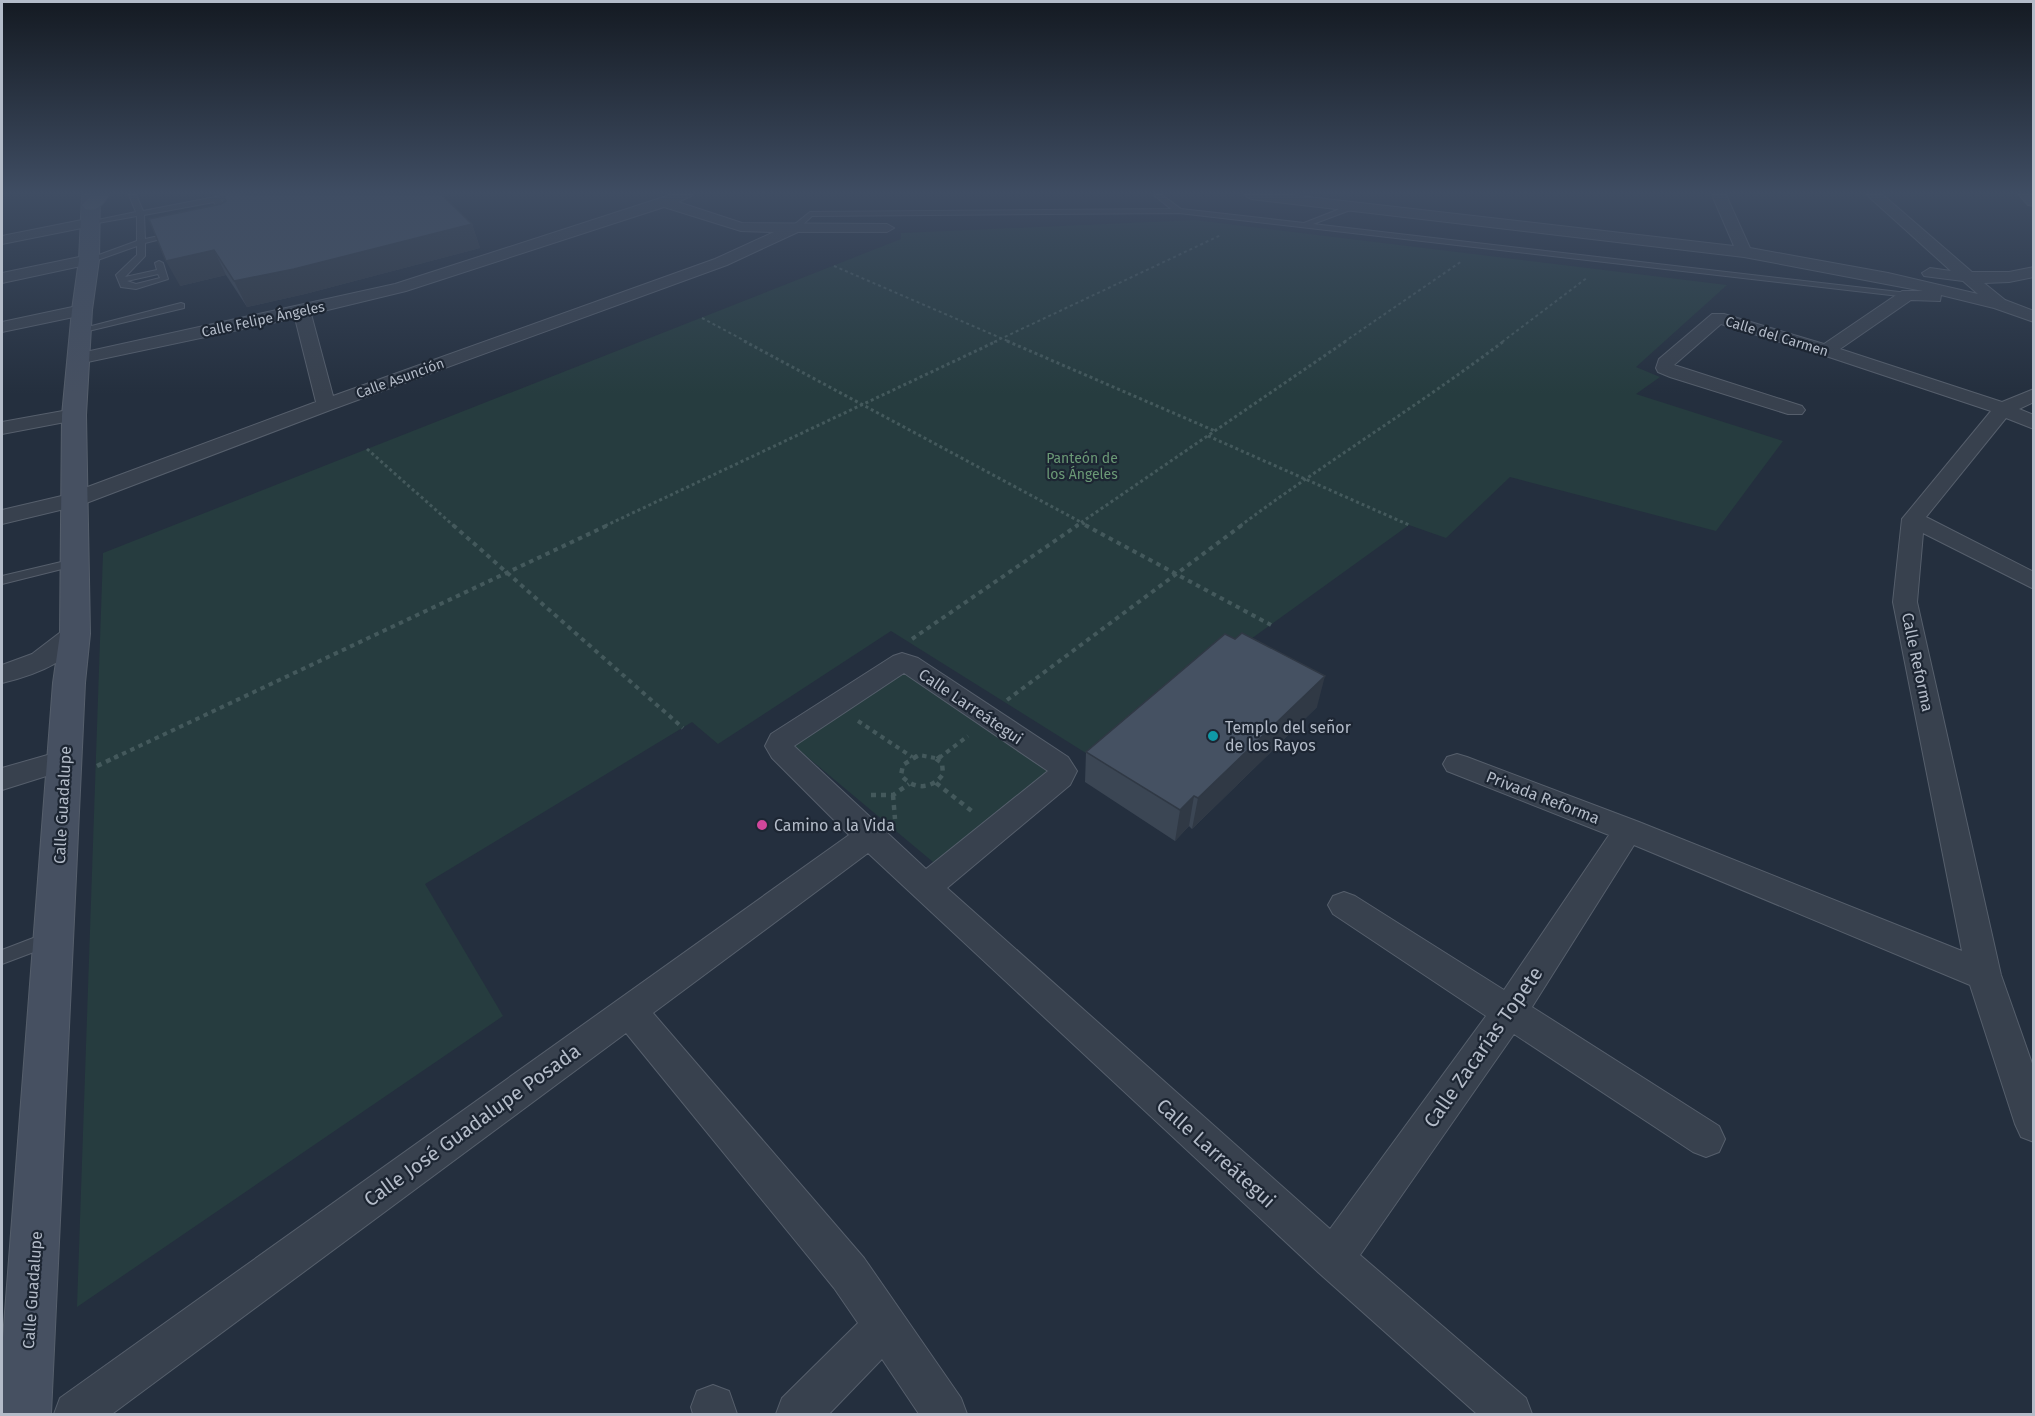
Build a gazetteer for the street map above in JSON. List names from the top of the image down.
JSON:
{
  "streets": {
    "street": [
      "Calle Felipe Ángeles",
      "Calle del Carmen",
      "Calle Asunción",
      "Calle Reforma",
      "Calle Larreátegui",
      "Privada Reforma",
      "Calle Guadalupe",
      "Calle Zacarías Topete",
      "Calle José Guadalupe Posada"
    ]
  },
  "crossings": [
    ["Calle Felipe Ángeles", "Calle Guadalupe"],
    ["Calle Asunción", "Calle Guadalupe"],
    ["Calle Larreátegui", "Calle Zacarías Topete"],
    ["Calle Larreátegui", "Calle José Guadalupe Posada"],
    ["Privada Reforma", "Calle Zacarías Topete"]
  ],
  "parks": ["Panteón de los Ángeles"],
  "places": ["Templo del señor de los Rayos", "Camino a la Vida"]
}
